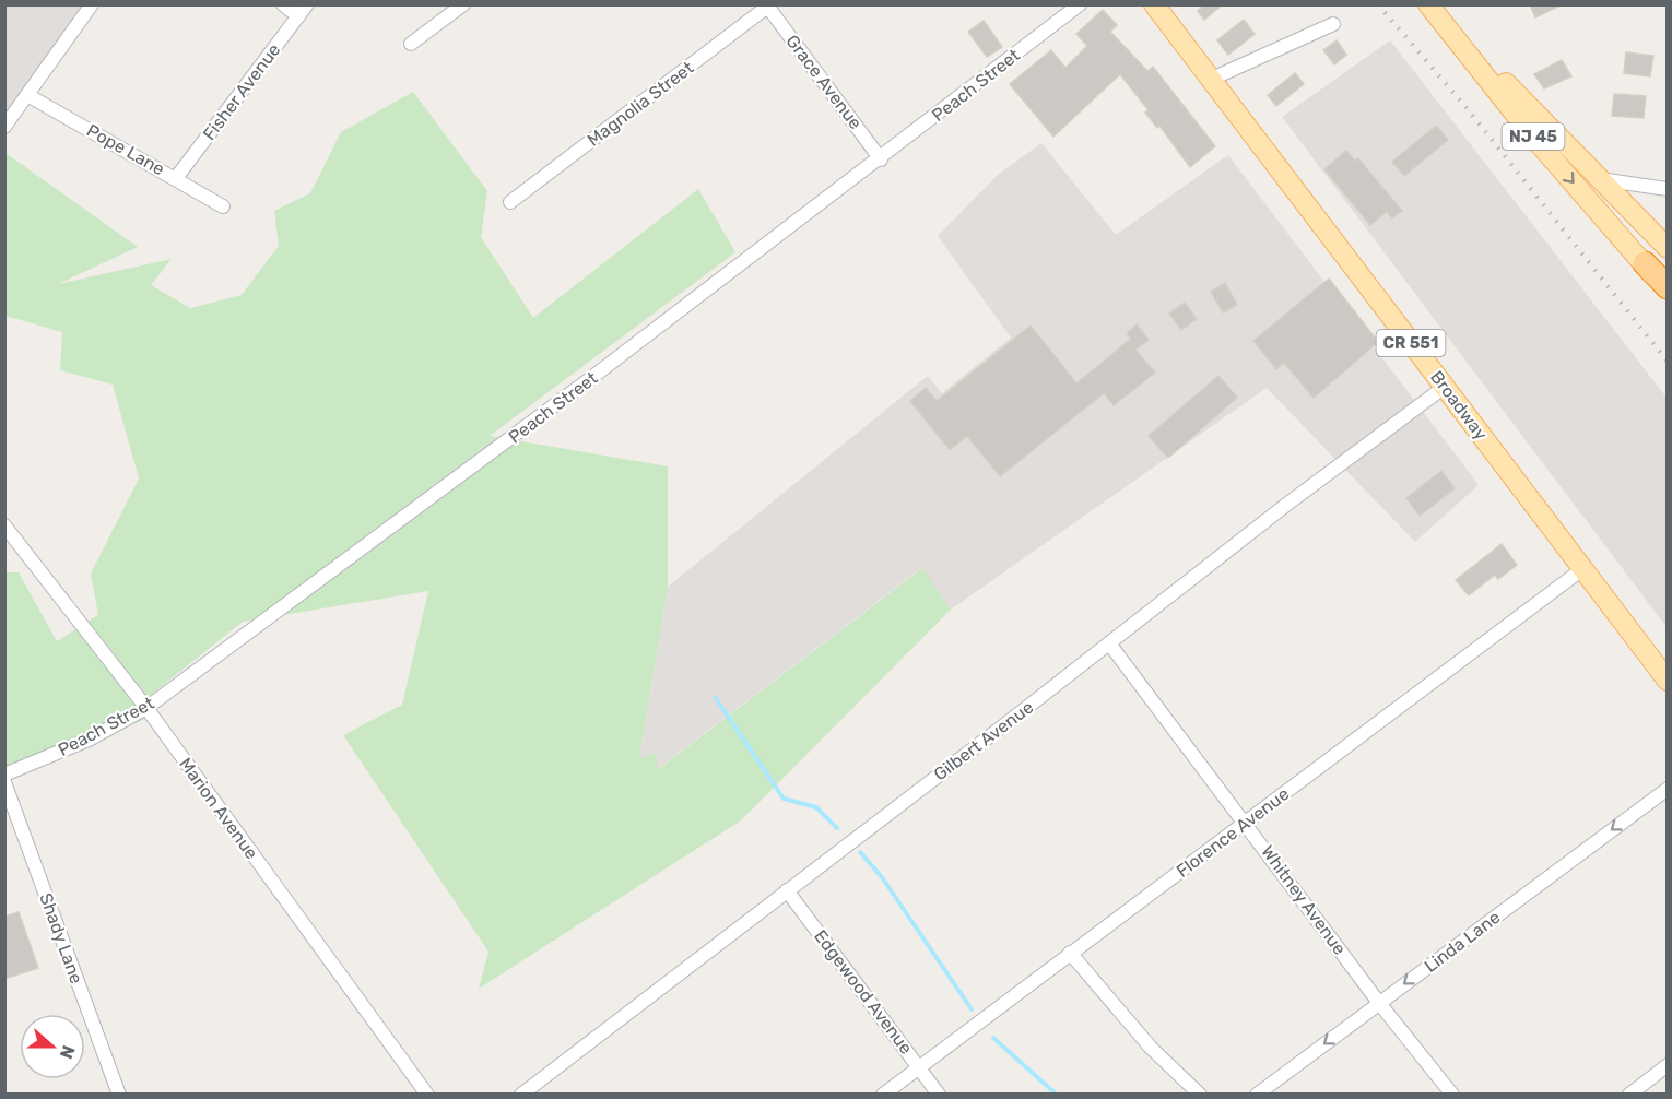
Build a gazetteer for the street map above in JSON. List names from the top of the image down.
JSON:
{
  "streets": {
    "main road": ["NJ 45", "CR 551", "Broadway"],
    "street": [
      "Grace Avenue",
      "Peach Street",
      "Fisher Avenue",
      "Magnolia Street",
      "Pope Lane",
      "Gilbert Avenue",
      "Marion Avenue",
      "Florence Avenue",
      "Whitney Avenue",
      "Shady Lane",
      "Linda Lane",
      "Edgewood Avenue"
    ]
  },
  "crossings": [
    ["Grace Avenue", "Peach Street"],
    ["Grace Avenue", "Magnolia Street"],
    ["Peach Street", "Marion Avenue"],
    ["Fisher Avenue", "Pope Lane"],
    ["Broadway", "Gilbert Avenue"],
    ["Broadway", "Florence Avenue"],
    ["Gilbert Avenue", "Whitney Avenue"],
    ["Gilbert Avenue", "Edgewood Avenue"],
    ["Florence Avenue", "Whitney Avenue"],
    ["Florence Avenue", "Edgewood Avenue"],
    ["Whitney Avenue", "Linda Lane"]
  ],
  "one_way": ["Linda Lane"],
  "north": "right"
}
